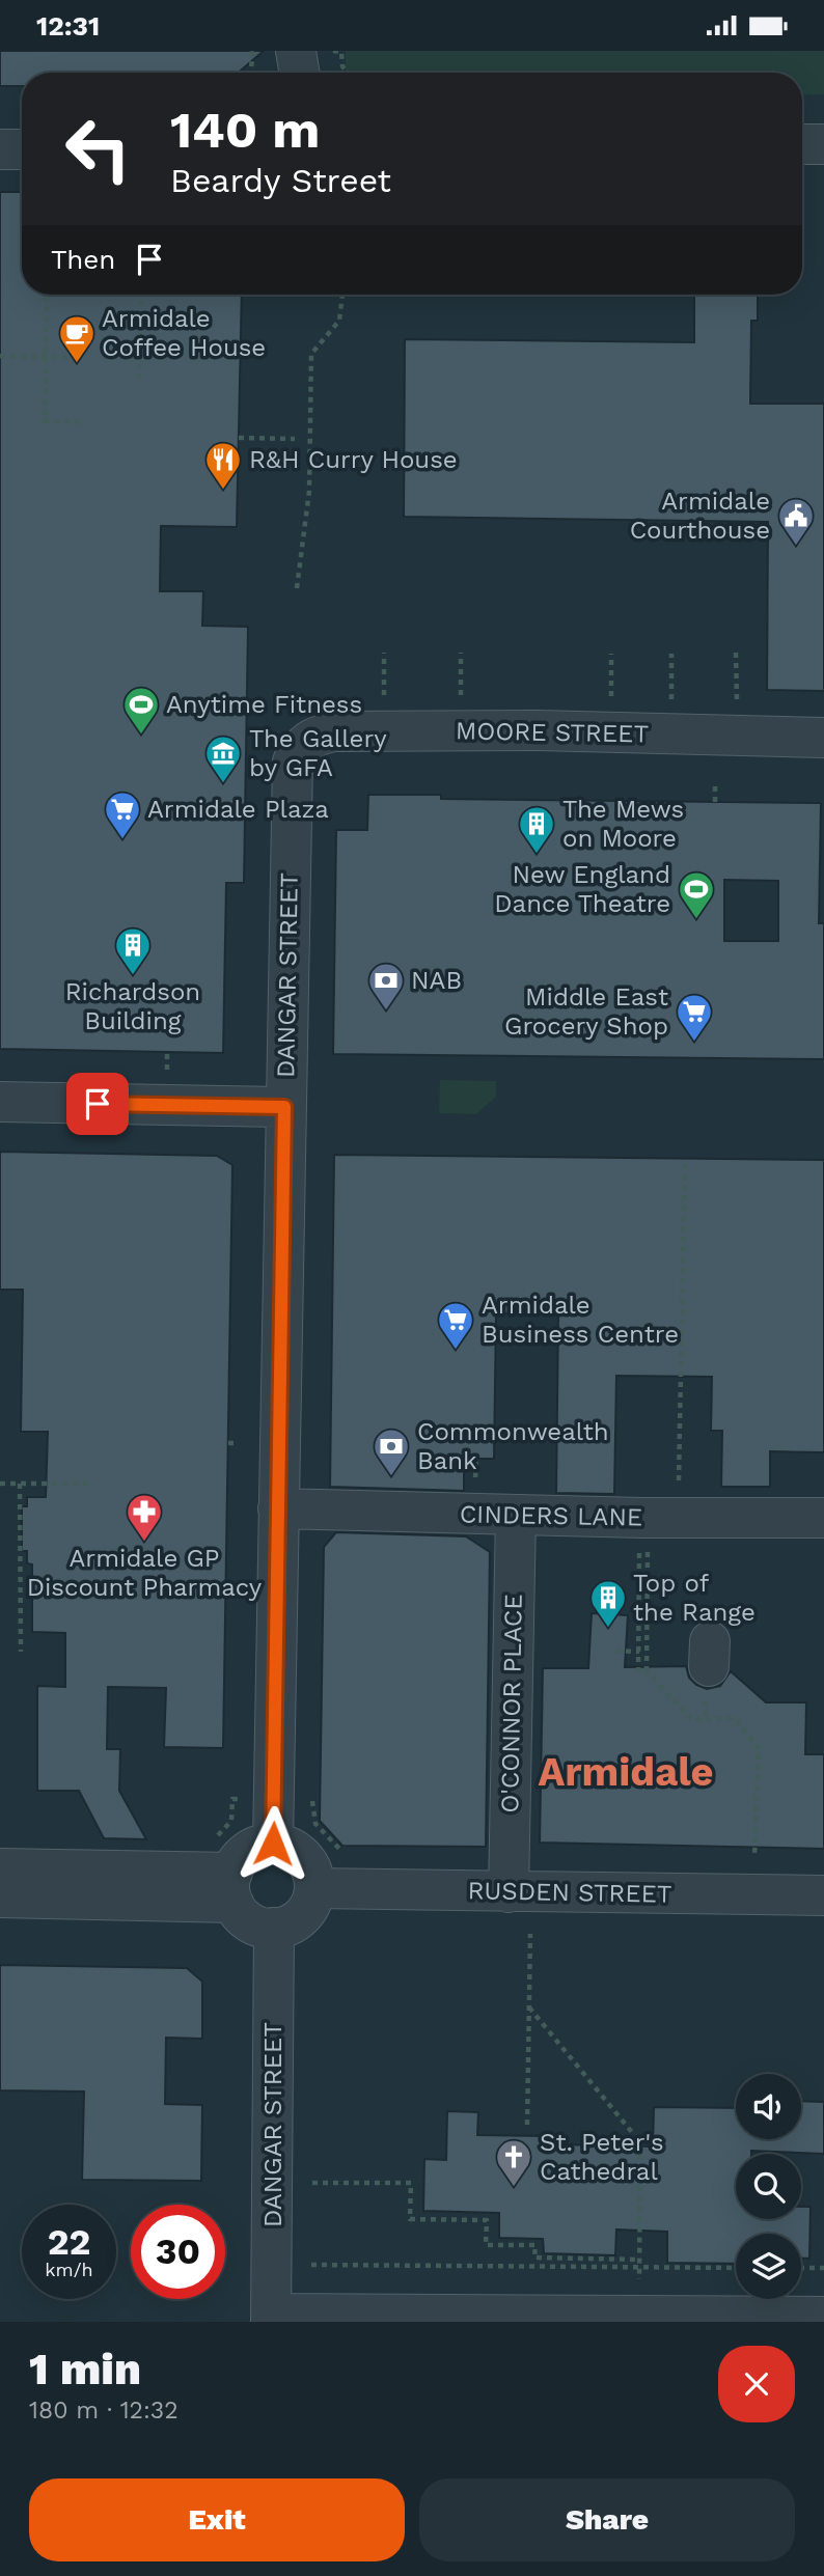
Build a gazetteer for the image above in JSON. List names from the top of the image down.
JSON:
{
  "streets": {
    "street": [
      "MOORE STREET",
      "DANGAR STREET",
      "CINDERS LANE",
      "O'CONNOR PLACE",
      "RUSDEN STREET"
    ]
  },
  "crossings": [
    ["MOORE STREET", "DANGAR STREET"],
    ["DANGAR STREET", "CINDERS LANE"],
    ["DANGAR STREET", "RUSDEN STREET"],
    ["CINDERS LANE", "O'CONNOR PLACE"],
    ["O'CONNOR PLACE", "RUSDEN STREET"]
  ],
  "districts": ["Armidale"],
  "places": {
    "cafe": ["Armidale Coffee House"],
    "restaurant": ["R&H Curry House"],
    "public building": ["Armidale Courthouse"],
    "sports": ["Anytime Fitness", "New England Dance Theatre"],
    "museum": ["The Gallery by GFA"],
    "supermarket": ["Armidale Plaza", "Middle East Grocery Shop", "Armidale Business Centre"],
    "building": ["The Mews on Moore", "Richardson Building", "Top of the Range"],
    "bank": ["NAB", "Commonwealth Bank"],
    "pharmacy": ["Armidale GP Discount Pharmacy"],
    "church": ["St. Peter's Cathedral"]
  },
  "page": {
    "status": "12:31",
    "turn": ["140 m", "Beardy Street"],
    "then": "Then",
    "speed": "22 km/h",
    "limit": "30",
    "heading": ["1 min", "180 m · 12:32"],
    "buttons": ["Exit", "Share"]
  }
}
